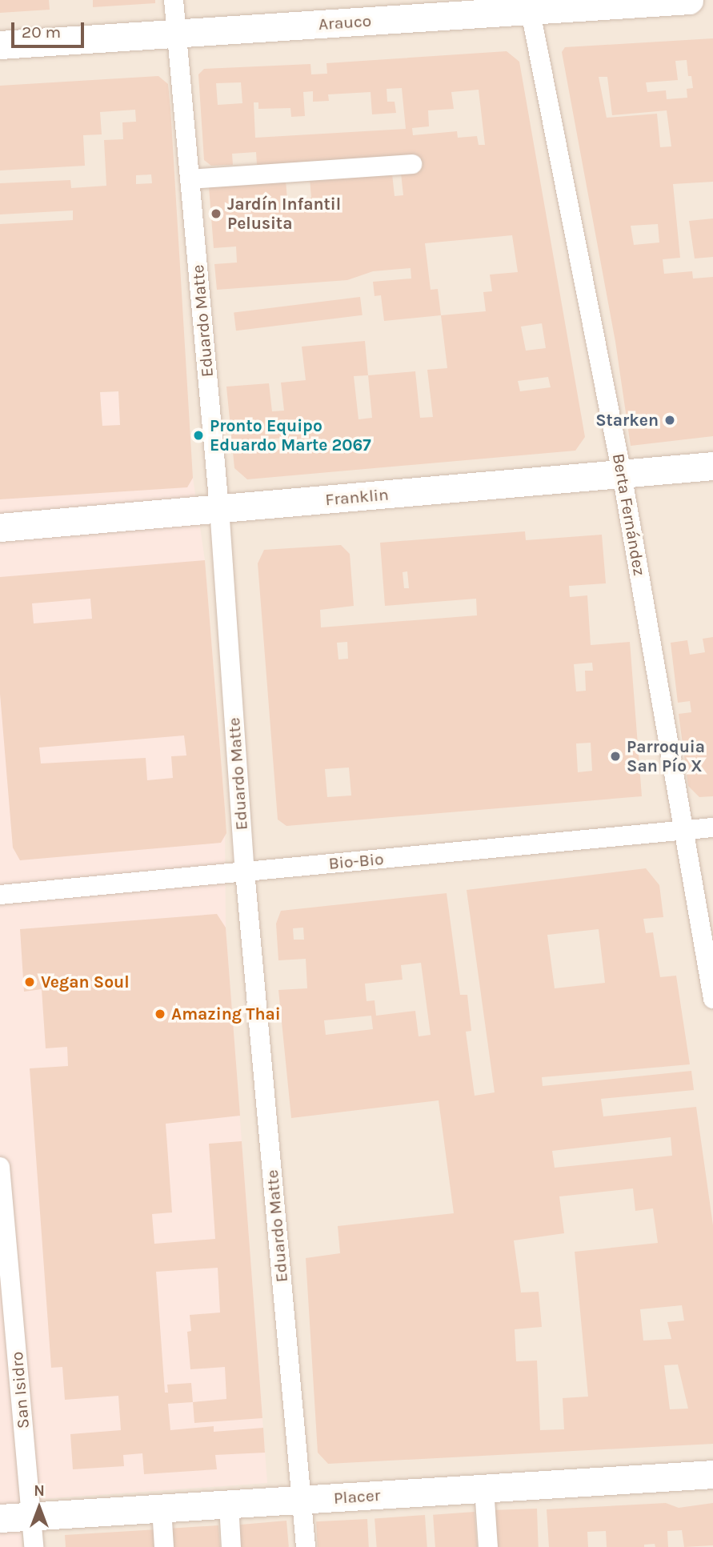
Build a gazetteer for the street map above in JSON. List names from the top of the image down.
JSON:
{
  "streets": {
    "street": [
      "Arauco",
      "Eduardo Matte",
      "Franklin",
      "Berta Fernández",
      "Bio-Bio",
      "San Isidro",
      "Placer"
    ]
  },
  "crossings": [
    ["Arauco", "Eduardo Matte"],
    ["Arauco", "Berta Fernández"],
    ["Eduardo Matte", "Franklin"],
    ["Eduardo Matte", "Bio-Bio"],
    ["Eduardo Matte", "Placer"],
    ["Franklin", "Berta Fernández"],
    ["Berta Fernández", "Bio-Bio"],
    ["San Isidro", "Placer"]
  ],
  "places": [
    "Jardín Infantil Pelusita",
    "Starken",
    "Pronto Equipo Eduardo Marte 2067",
    "Parroquia San Pío X",
    "Vegan Soul",
    "Amazing Thai"
  ],
  "scale_bar": "20 m",
  "north": "top"
}
